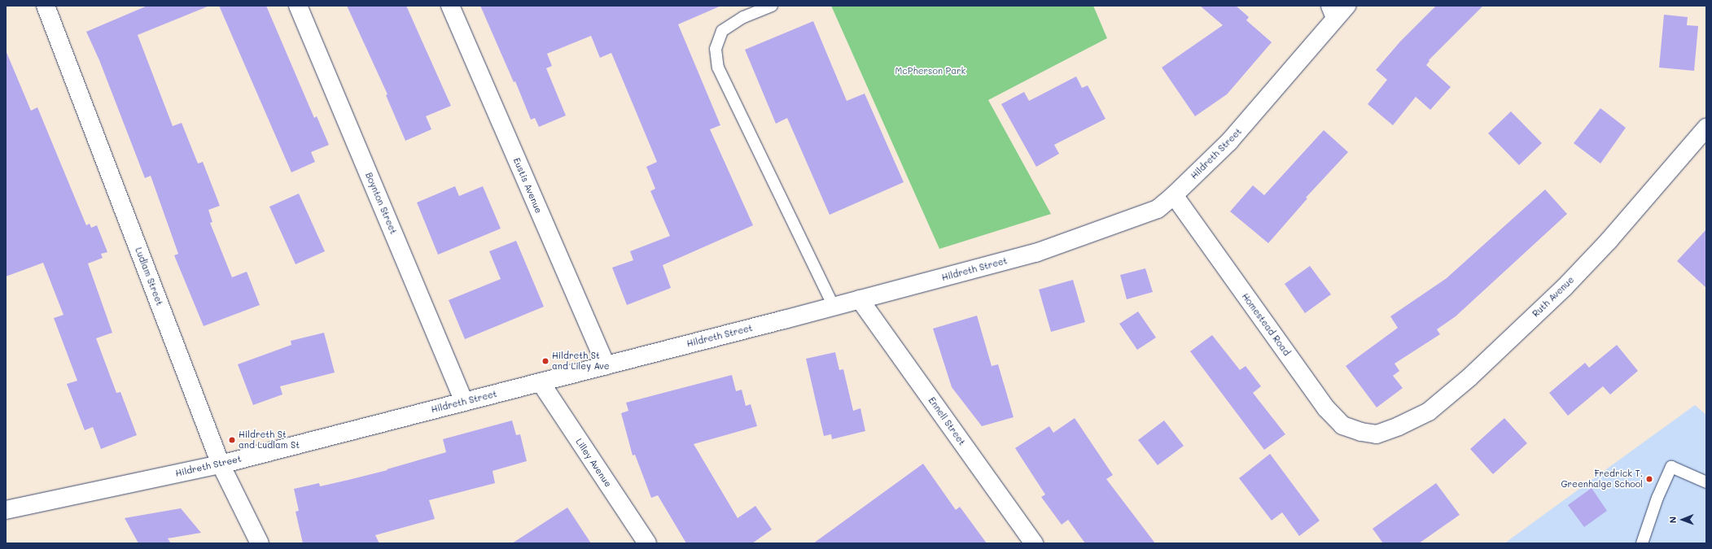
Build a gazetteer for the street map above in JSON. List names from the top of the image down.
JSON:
{
  "streets": {
    "street": [
      "Hildreth Street",
      "Eustis Avenue",
      "Boynton Street",
      "Ludlam Street",
      "Ruth Avenue",
      "Homestead Road",
      "Ennell Street",
      "Lilley Avenue"
    ]
  },
  "crossings": [
    ["Hildreth Street", "Eustis Avenue"],
    ["Hildreth Street", "Boynton Street"],
    ["Hildreth Street", "Ludlam Street"],
    ["Hildreth Street", "Homestead Road"],
    ["Hildreth Street", "Ennell Street"],
    ["Hildreth Street", "Lilley Avenue"],
    ["Ruth Avenue", "Homestead Road"]
  ],
  "parks": ["McPherson Park"],
  "places": ["Hildreth St and Liley Ave", "Hildreth St and Ludlam St", "Fredrick T. Greenhalge School"],
  "north": "left"
}
